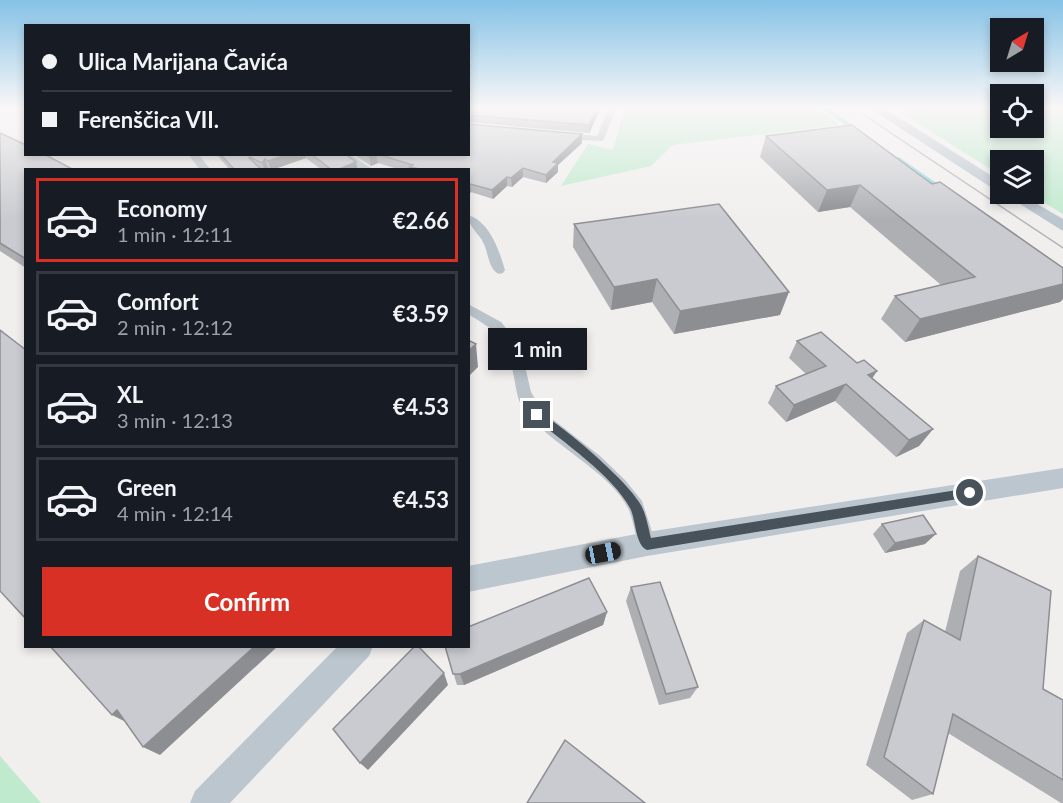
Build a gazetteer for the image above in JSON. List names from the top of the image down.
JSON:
{
  "north": "top right",
  "page": {
    "banner": ["Ulica Marijana Čavića", "Ferenščica VII."],
    "list": [
      {
        "name": "Economy",
        "note": "1 min · 12:11",
        "value": "€2.66"
      },
      {
        "name": "Comfort",
        "note": "2 min · 12:12",
        "value": "€3.59"
      },
      {
        "name": "XL",
        "note": "3 min · 12:13",
        "value": "€4.53"
      },
      {
        "name": "Green",
        "note": "4 min · 12:14",
        "value": "€4.53"
      }
    ],
    "bubble": "1 min",
    "buttons": "Confirm"
  }
}
